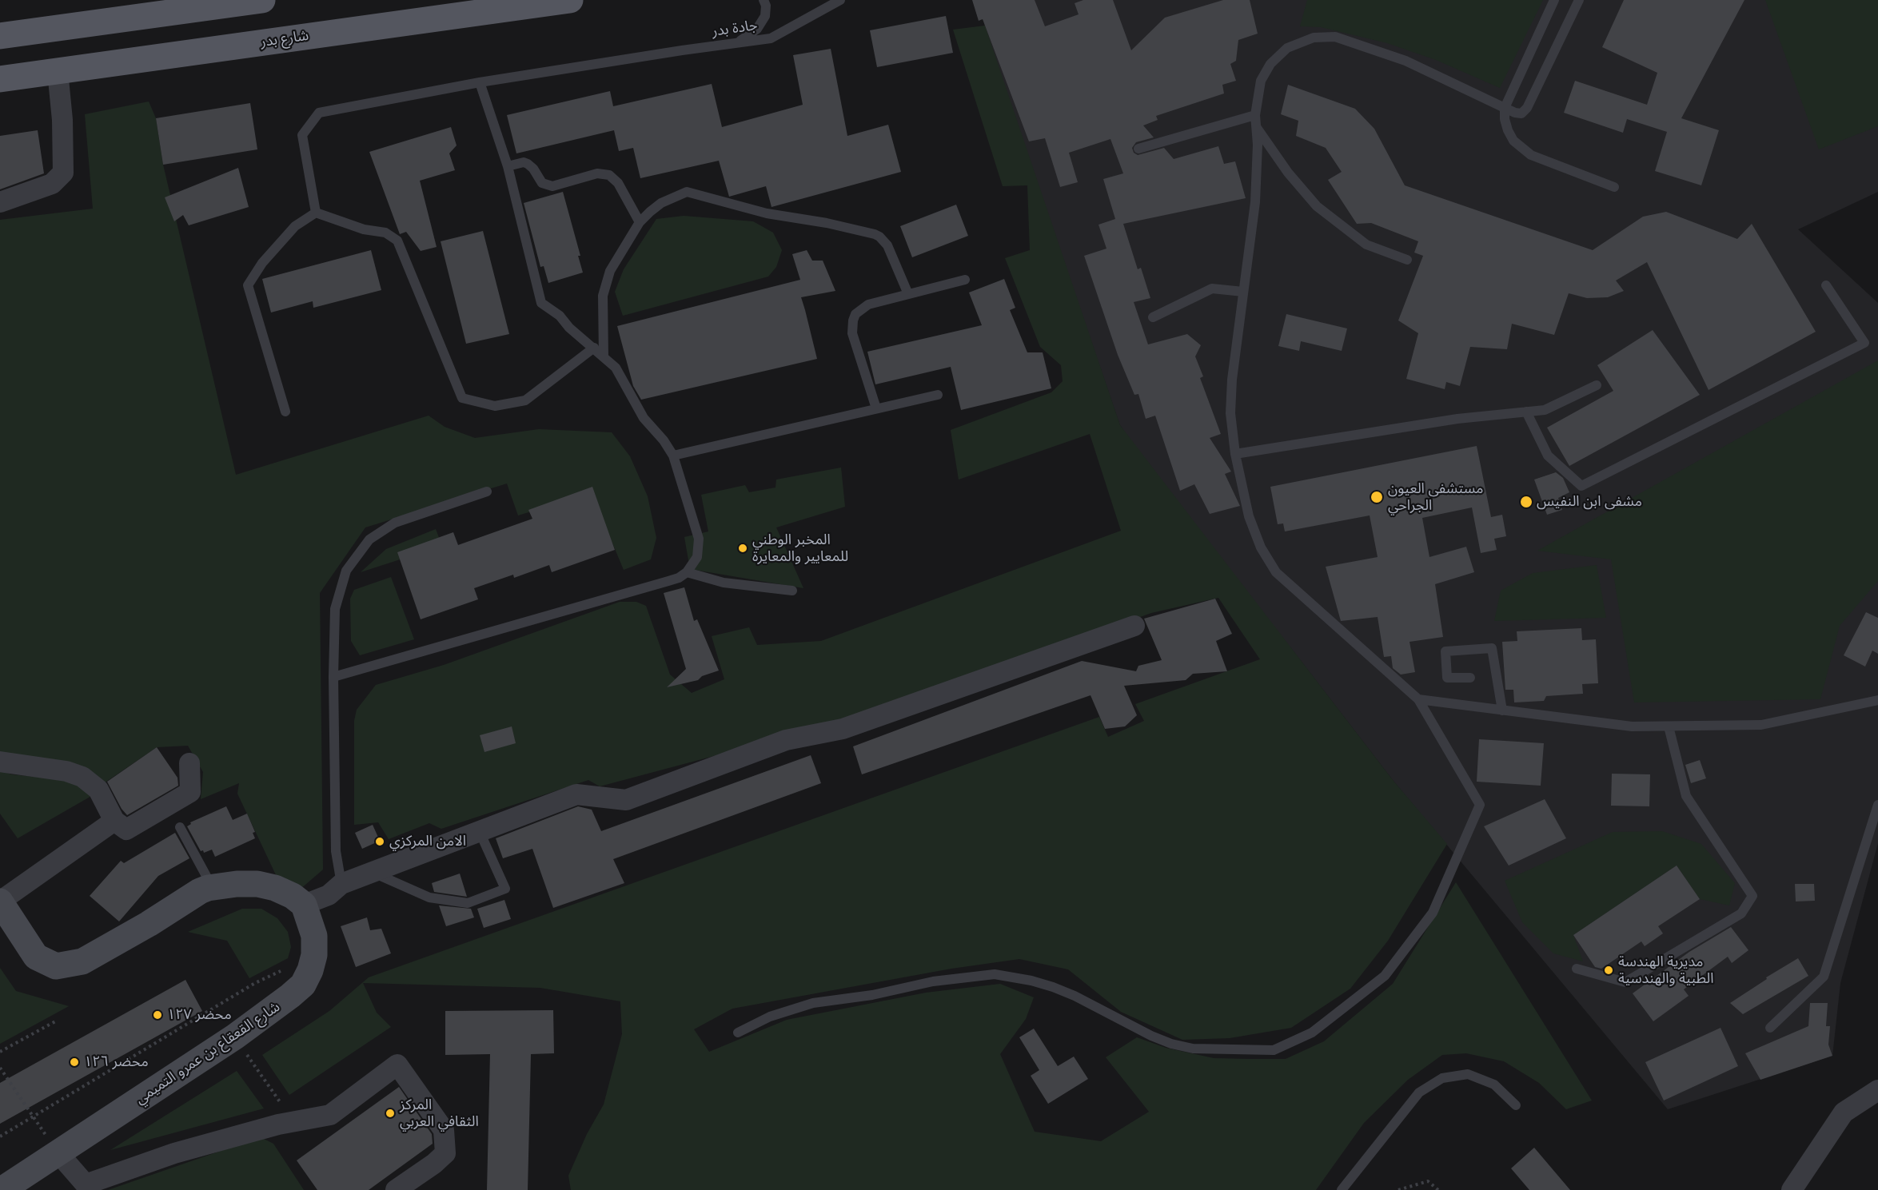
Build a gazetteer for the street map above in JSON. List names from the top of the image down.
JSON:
{
  "streets": {
    "main road": ["شارع بدر", "شارع القعقاع بن عمرو التميمي"],
    "lane": ["جادة بدر"]
  },
  "places": [
    "مستشفى العيون الجراحي",
    "مشفى ابن النفيس",
    "المخبر الوطني للمعايير والمعايرة",
    "الامن المركزي",
    "مديرية الهندسة الطبية والهندسية",
    "محضر ١٢٧",
    "محضر ١٢٦",
    "المركز الثقافي العربي"
  ]
}
